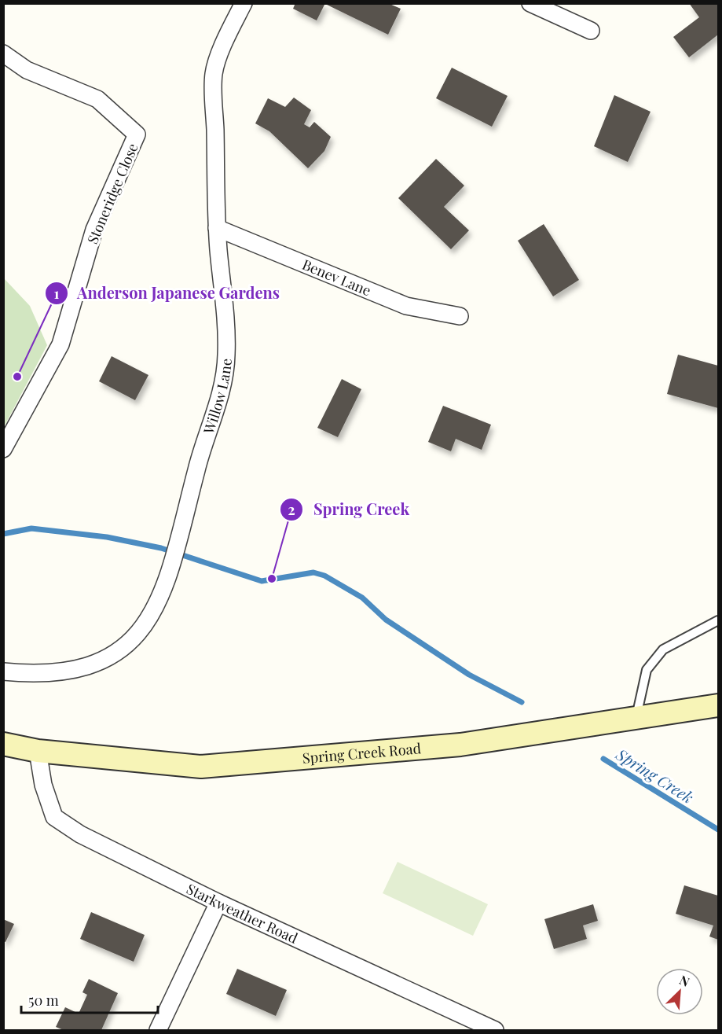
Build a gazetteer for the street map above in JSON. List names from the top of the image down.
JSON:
{
  "streets": {
    "main road": ["Spring Creek Road"],
    "street": [
      "Stoneridge Close",
      "Benev Lane",
      "Willow Lane",
      "Starkweather Road"
    ]
  },
  "crossings": [
    ["Benev Lane", "Willow Lane"],
    ["Spring Creek Road", "Starkweather Road"]
  ],
  "water": ["Spring Creek"],
  "places": ["Anderson Japanese Gardens", "Spring Creek"],
  "scale_bar": "50 m",
  "north": "top right"
}
